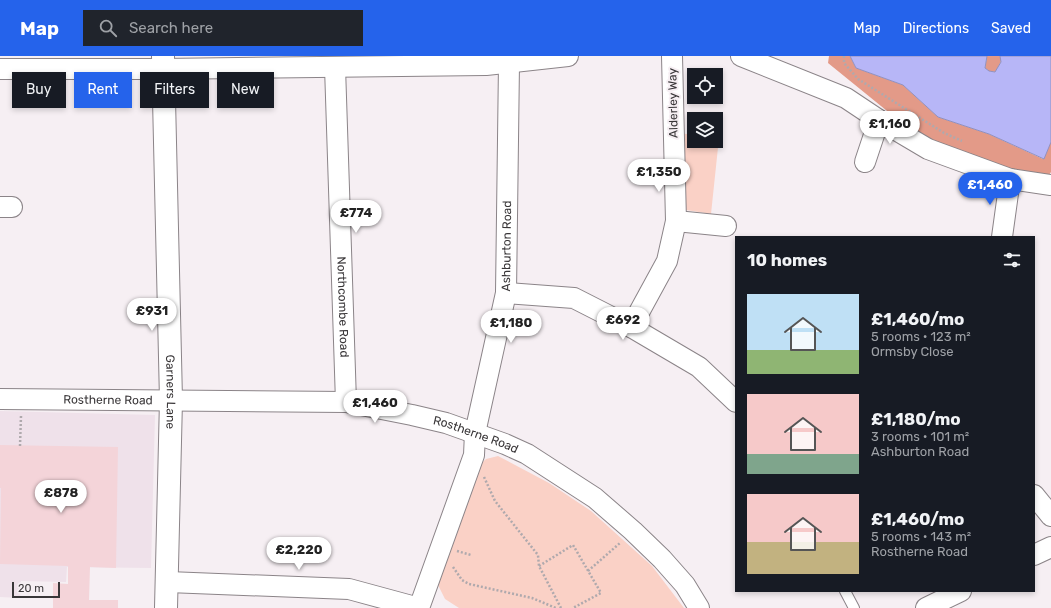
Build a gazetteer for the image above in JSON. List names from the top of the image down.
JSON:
{
  "streets": {
    "street": [
      "Alderley Way",
      "Ashburton Road",
      "Northcombe Road",
      "Garners Lane",
      "Rostherne Road"
    ]
  },
  "crossings": [
    ["Ashburton Road", "Rostherne Road"],
    ["Northcombe Road", "Rostherne Road"],
    ["Garners Lane", "Rostherne Road"]
  ],
  "scale_bar": "20 m",
  "page": {
    "header": "Map",
    "search": "Search here",
    "nav": ["Map", "Directions", "Saved"],
    "chip": [
      "Buy",
      "Rent",
      "Filters",
      "New"
    ],
    "price": [
      "£1,160",
      "£1,350",
      "£1,460",
      "£774",
      "£931",
      "£692",
      "£1,180",
      "£1,460",
      "£878",
      "£2,220"
    ],
    "heading": "10 homes",
    "list": [
      {
        "name": "£1,460/mo",
        "note": "5 rooms · 123 m² · Ormsby Close"
      },
      {
        "name": "£1,180/mo",
        "note": "3 rooms · 101 m² · Ashburton Road"
      },
      {
        "name": "£1,460/mo",
        "note": "5 rooms · 143 m² · Rostherne Road"
      }
    ],
    "scale": "20 m"
  }
}
